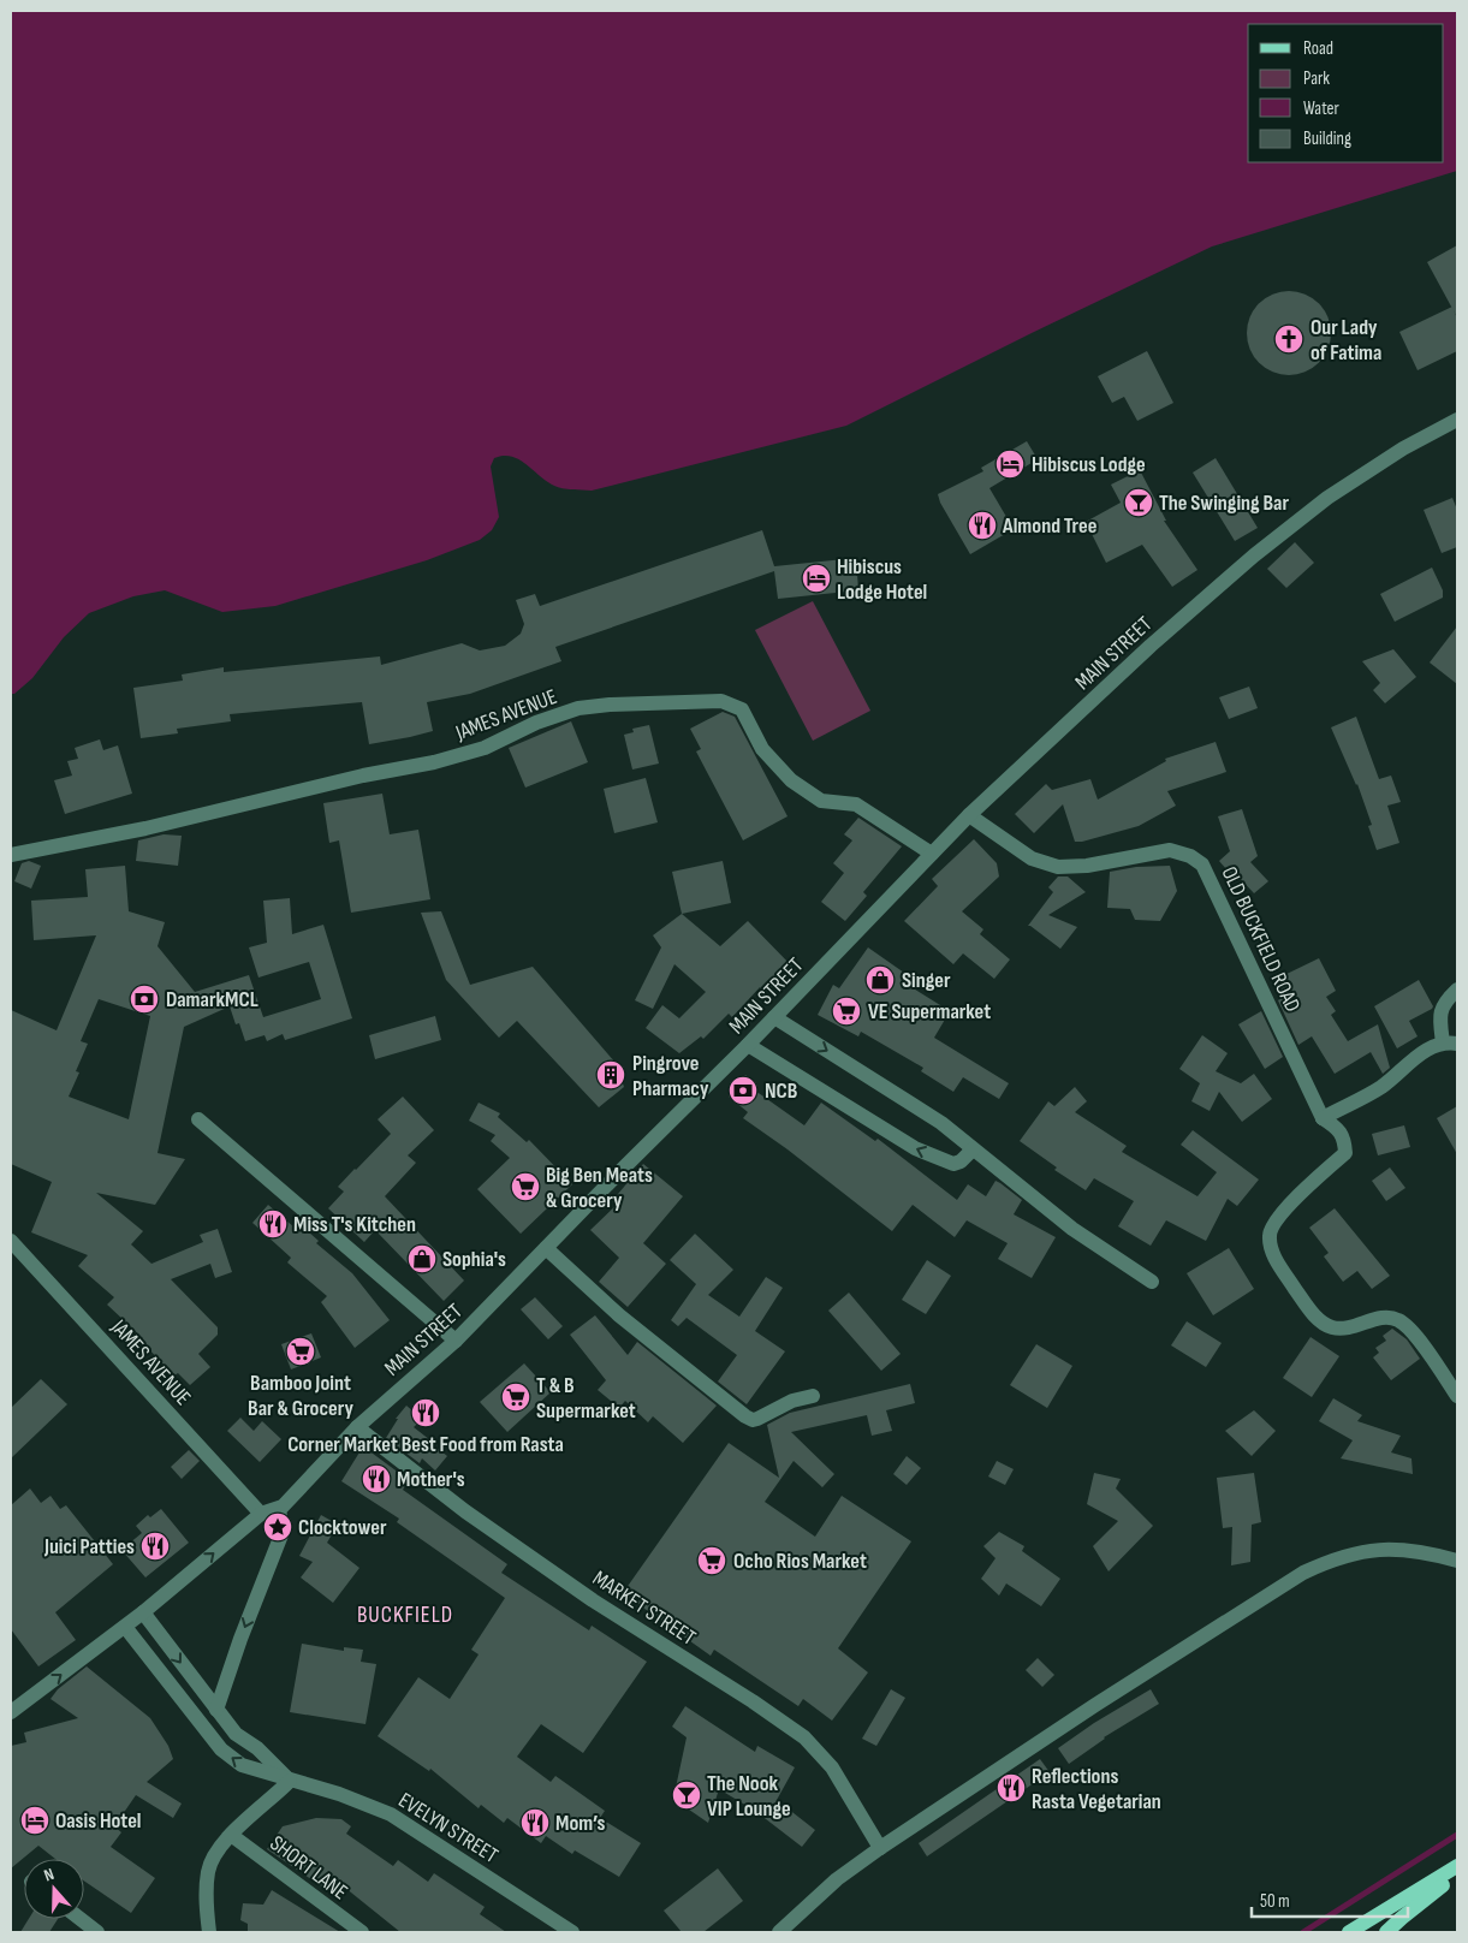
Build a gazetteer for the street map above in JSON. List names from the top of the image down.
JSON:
{
  "streets": {
    "street": [
      "MAIN STREET",
      "JAMES AVENUE",
      "OLD BUCKFIELD ROAD",
      "MARKET STREET",
      "EVELYN STREET",
      "SHORT LANE"
    ]
  },
  "crossings": [
    ["MAIN STREET", "JAMES AVENUE"],
    ["MAIN STREET", "OLD BUCKFIELD ROAD"],
    ["MAIN STREET", "MARKET STREET"]
  ],
  "districts": ["BUCKFIELD"],
  "places": {
    "church": ["Our Lady of Fatima"],
    "hotel": ["Hibiscus Lodge", "Hibiscus Lodge Hotel", "Oasis Hotel"],
    "bar": ["The Swinging Bar", "The Nook VIP Lounge"],
    "restaurant": [
      "Almond Tree",
      "Miss T's Kitchen",
      "Corner Market Best Food from Rasta",
      "Mother's",
      "Juici Patties",
      "Reflections Rasta Vegetarian",
      "Mom’s"
    ],
    "shop": ["Singer", "Sophia's"],
    "bank": ["DamarkMCL", "NCB"],
    "supermarket": [
      "VE Supermarket",
      "Big Ben Meats & Grocery",
      "Bamboo Joint Bar & Grocery",
      "T & B Supermarket",
      "Ocho Rios Market"
    ],
    "building": ["Pingrove Pharmacy"],
    "place": ["Clocktower"]
  },
  "legend": [
    "Road",
    "Park",
    "Water",
    "Building"
  ],
  "scale_bar": "50 m",
  "north": "top"
}
